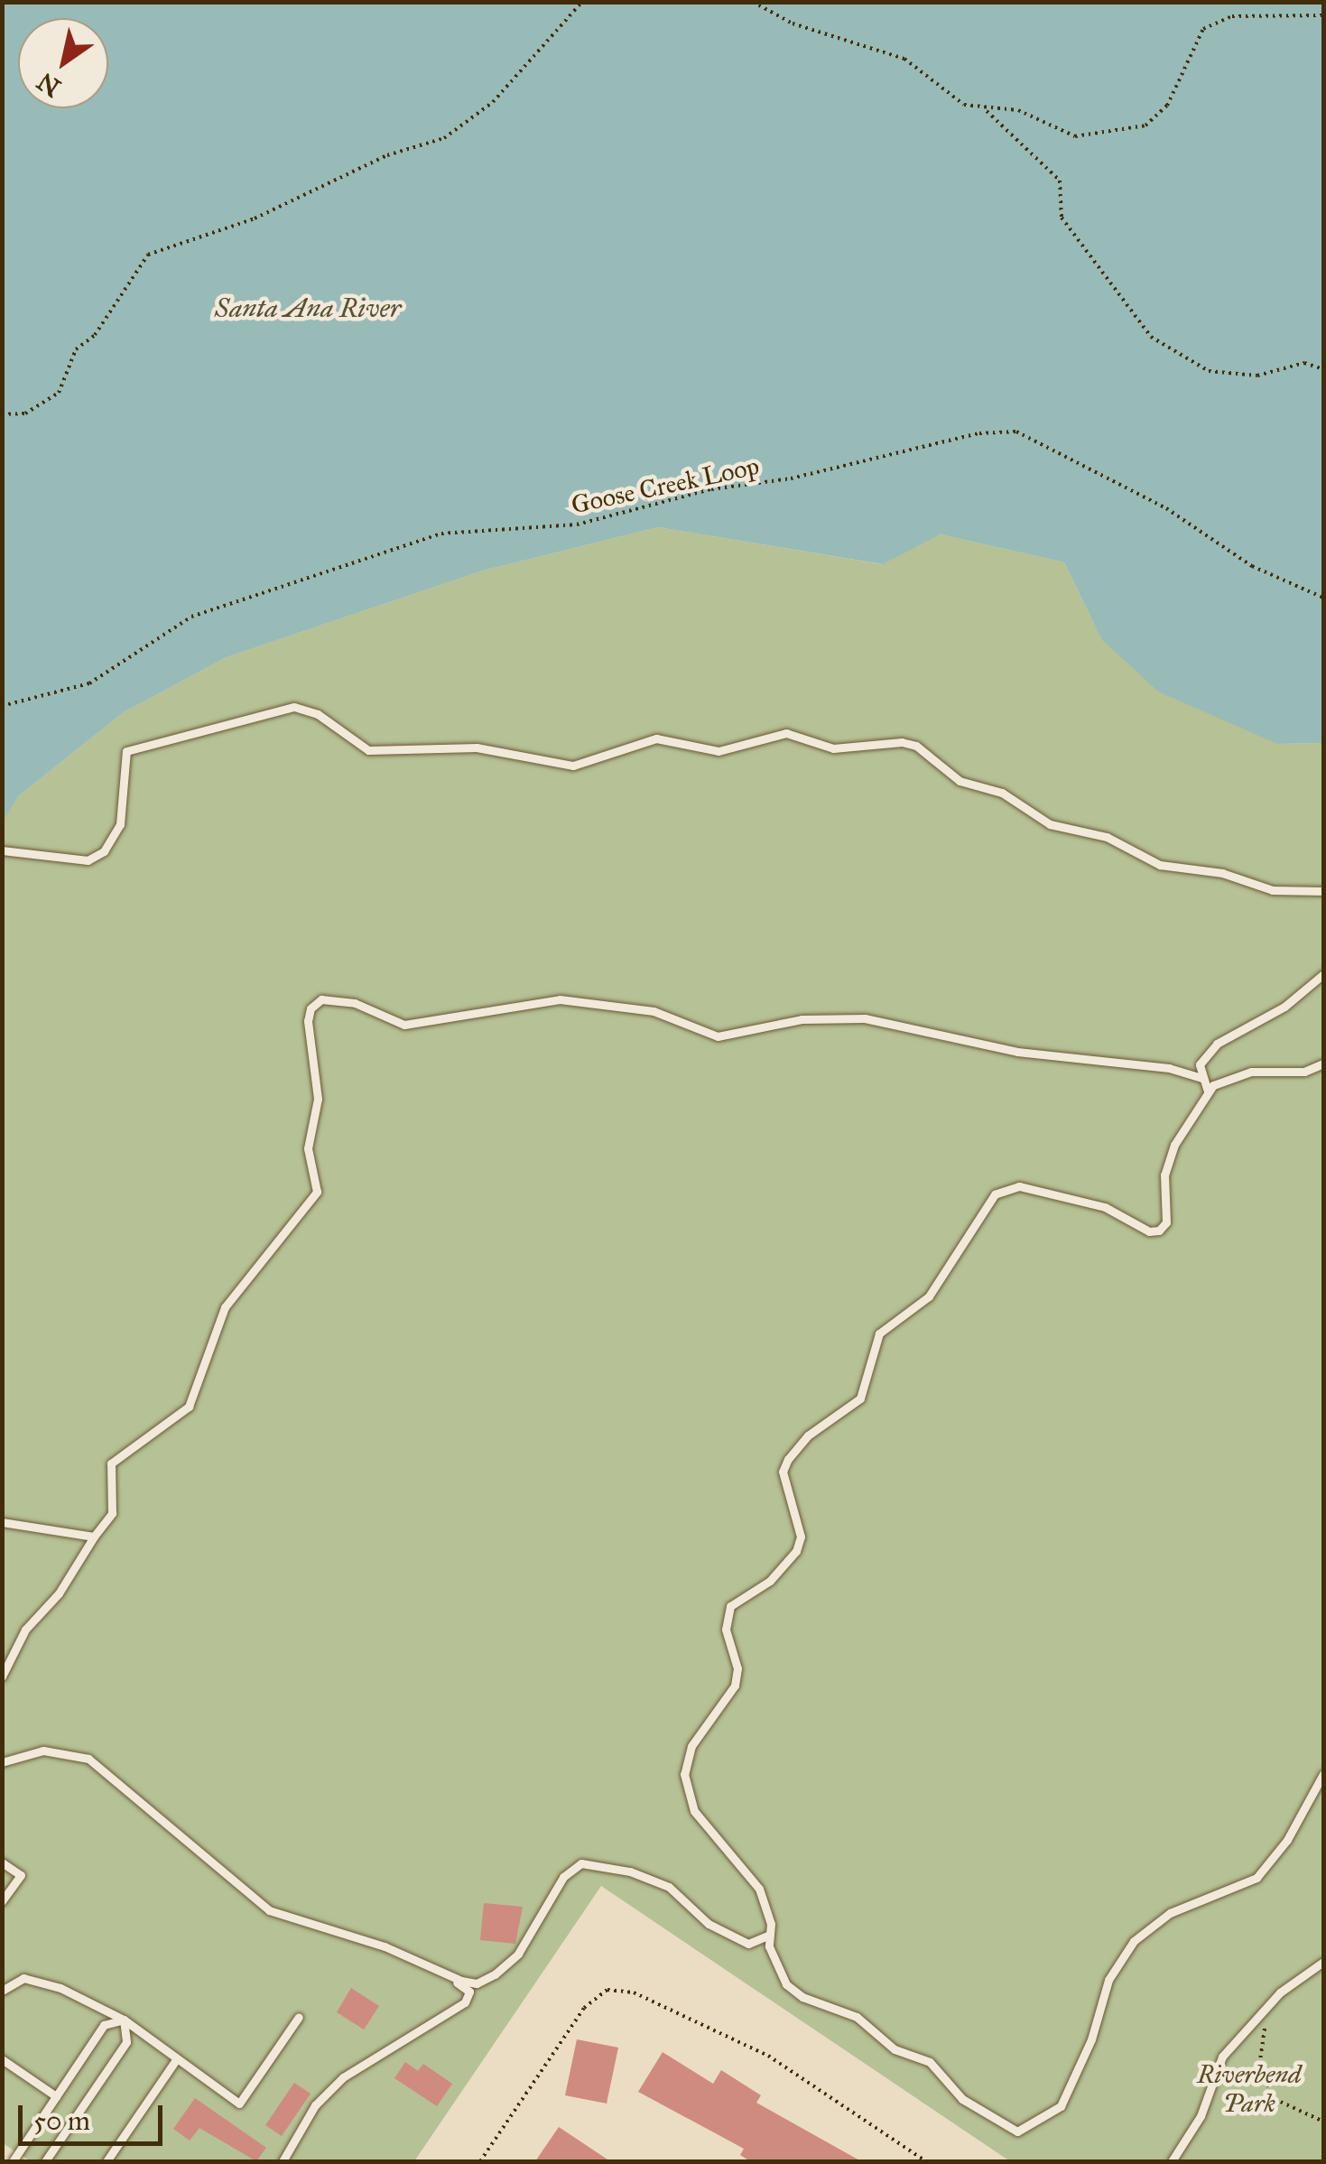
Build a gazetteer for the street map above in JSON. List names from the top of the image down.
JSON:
{
  "streets": {
    "path": ["Goose Creek Loop"]
  },
  "water": ["Santa Ana River"],
  "parks": ["Riverbend Park"],
  "scale_bar": "50 m",
  "north": "bottom left"
}
